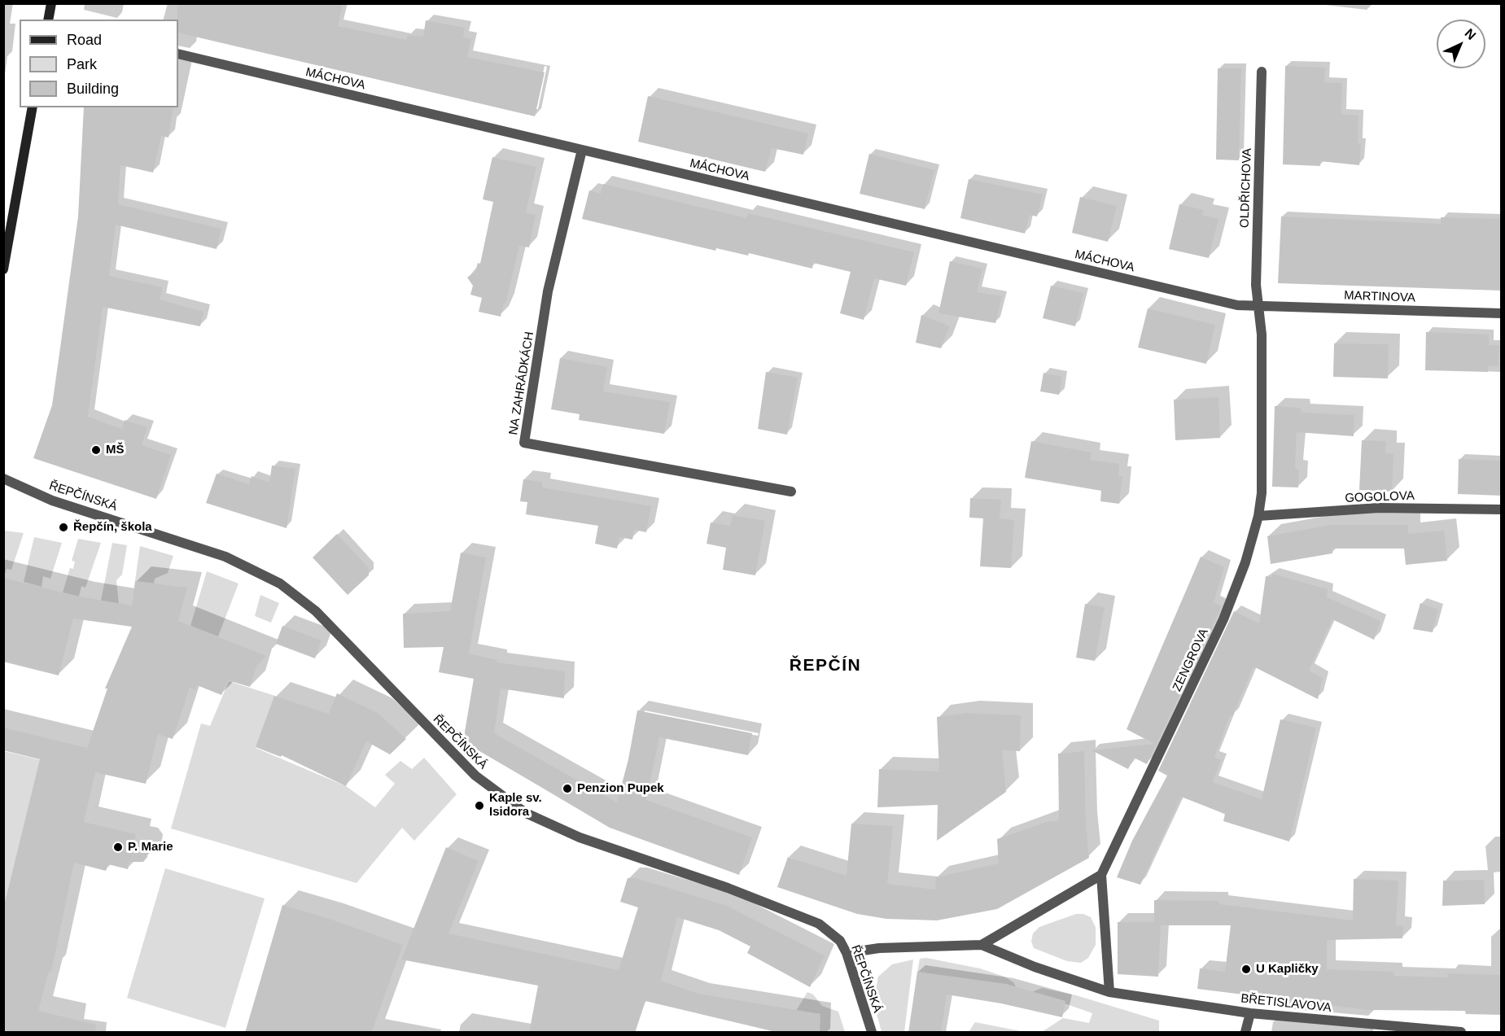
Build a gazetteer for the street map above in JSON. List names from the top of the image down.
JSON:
{
  "streets": {
    "street": [
      "MÁCHOVA",
      "OLDŘICHOVA",
      "MARTINOVA",
      "NA ZAHRÁDKÁCH",
      "ŘEPČÍNSKÁ",
      "GOGOLOVA",
      "ZENGROVA",
      "BŘETISLAVOVA"
    ]
  },
  "crossings": [
    ["MÁCHOVA", "OLDŘICHOVA"],
    ["MÁCHOVA", "MARTINOVA"],
    ["MÁCHOVA", "NA ZAHRÁDKÁCH"],
    ["MÁCHOVA", "ZENGROVA"],
    ["OLDŘICHOVA", "MARTINOVA"],
    ["OLDŘICHOVA", "ZENGROVA"],
    ["MARTINOVA", "ZENGROVA"],
    ["GOGOLOVA", "ZENGROVA"]
  ],
  "districts": ["ŘEPČÍN"],
  "places": [
    "MŠ",
    "Řepčín, škola",
    "Penzion Pupek",
    "Kaple sv. Isidora",
    "P. Marie",
    "U Kapličky"
  ],
  "legend": ["Road", "Park", "Building"],
  "north": "top right"
}
